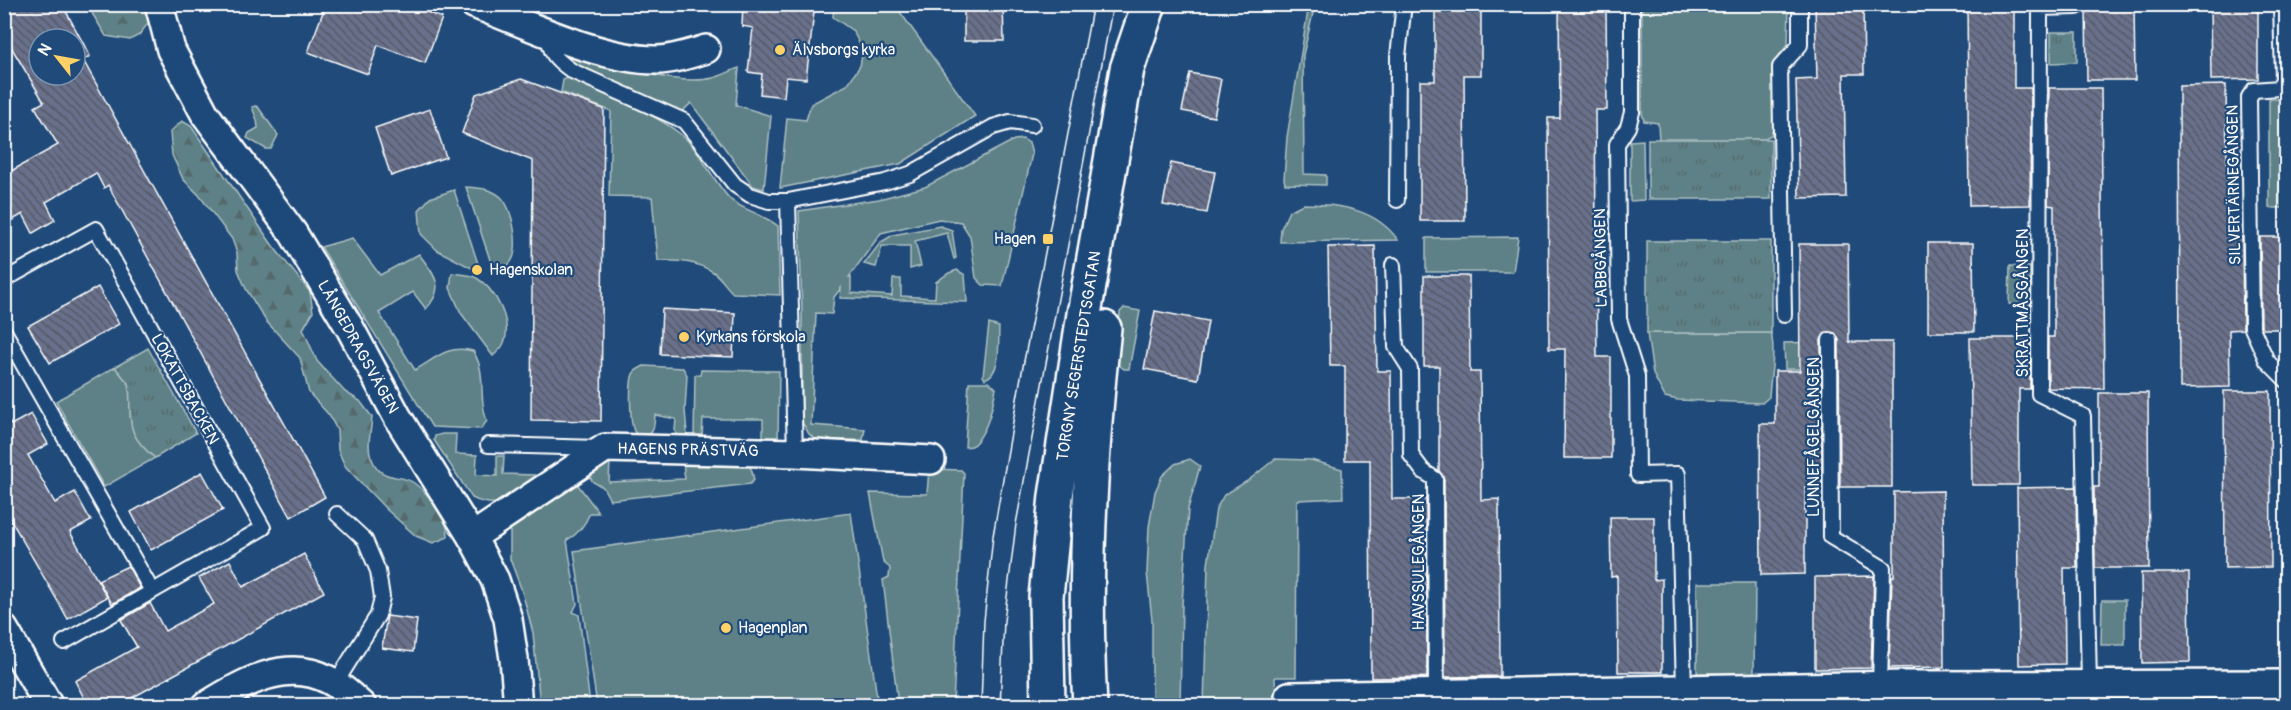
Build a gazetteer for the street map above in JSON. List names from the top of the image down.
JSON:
{
  "streets": {
    "street": ["LÅNGEDRAGSVÄGEN", "TORGNY SEGERSTEDTSGATAN", "HAGENS PRÄSTVÄG"],
    "lane": [
      "SILVERTÄRNEGÅNGEN",
      "LABBGÅNGEN",
      "SKRATTMÅSGÅNGEN",
      "LOKATTSBACKEN",
      "LUNNEFÅGELGÅNGEN",
      "HAVSSULEGÅNGEN"
    ]
  },
  "crossings": [
    ["LÅNGEDRAGSVÄGEN", "HAGENS PRÄSTVÄG"]
  ],
  "places": {
    "other": [
      "Älvsborgs kyrka",
      "Hagenskolan",
      "Kyrkans förskola",
      "Hagenplan"
    ],
    "transit": ["Hagen"]
  },
  "north": "top left"
}
